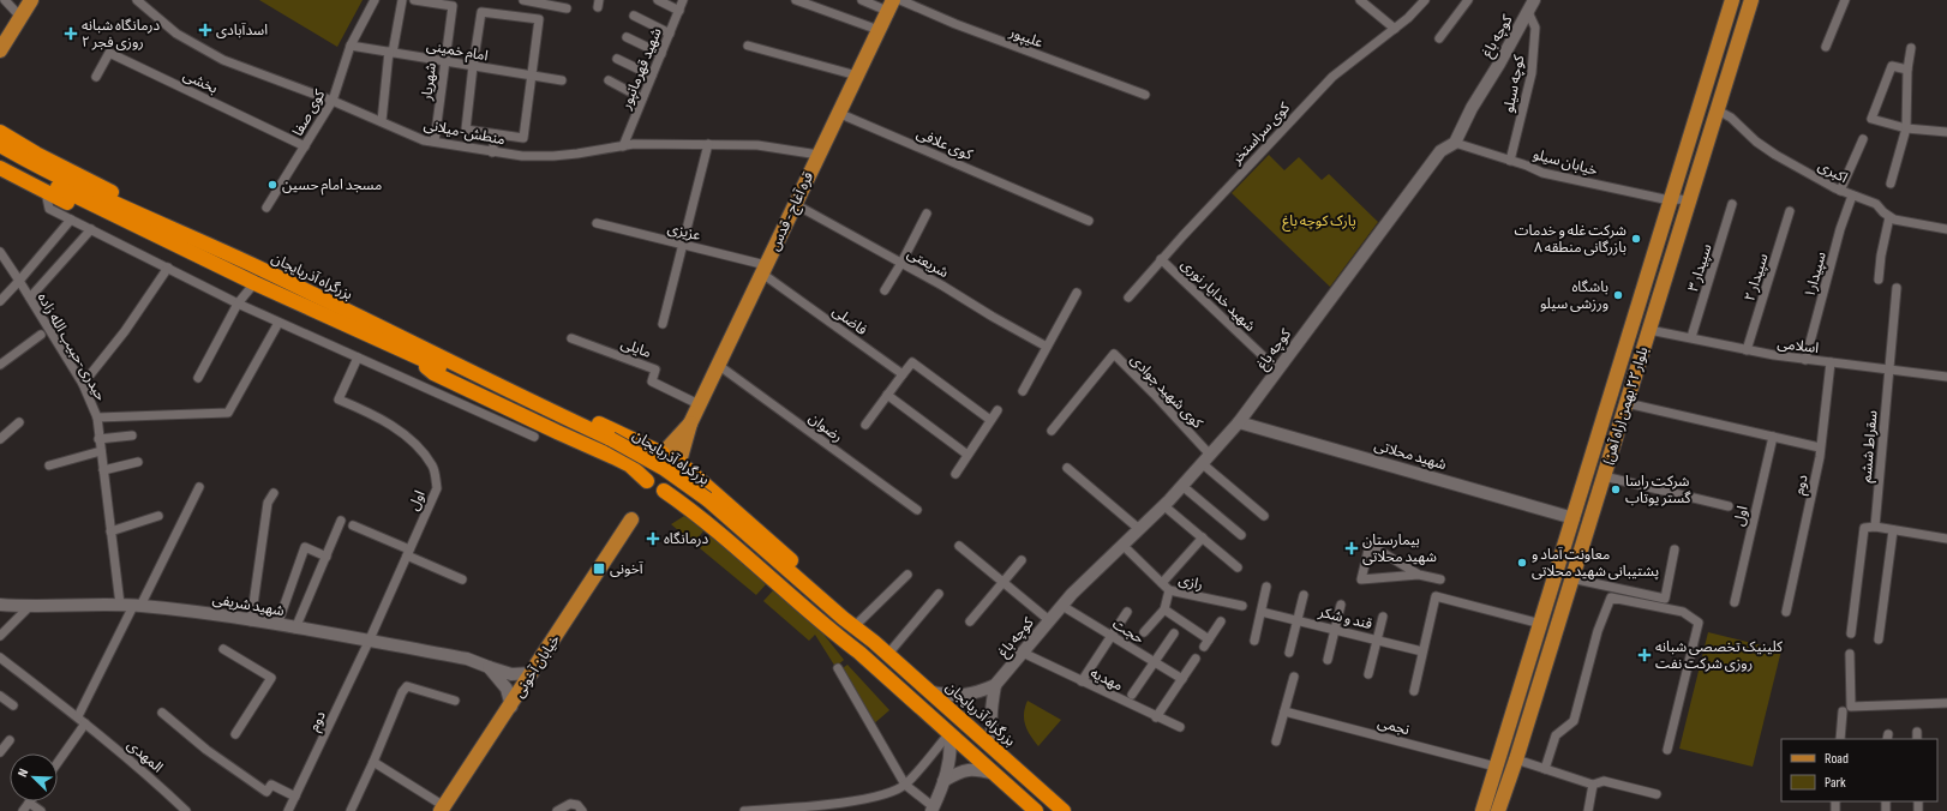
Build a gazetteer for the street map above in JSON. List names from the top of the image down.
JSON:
{
  "streets": {
    "highway": ["بزرگراه آذربایجان"],
    "main road": [
      "کوچه باغ",
      "قره آغاج - قدس",
      "بلوار ۲۲ بهمن (راه آهن)",
      "شهید محلاتی",
      "شهید شریفی",
      "خیابان آخونی"
    ],
    "street": [
      "علیپور",
      "امام خمینی",
      "شهید قهرمانپور",
      "بخشی",
      "شهریار",
      "کوچه سیلو",
      "کوی صفا",
      "منطش-میلانی",
      "کوی سراستخر",
      "کوی علافی",
      "خیابان سیلو",
      "اکبری",
      "عزیزی",
      "شریعتی",
      "سپیدار ۳",
      "سپیدار۱",
      "سپیدار ۲",
      "شهید خدایار نوری",
      "فاضلی",
      "اسلامی",
      "حیدری-حبیب الله زاده",
      "مایلی",
      "کوی شهید جوادی",
      "رضوان",
      "سقراط ششم",
      "دوم",
      "اول",
      "رازی",
      "قند و شکر",
      "حجت",
      "مهدیه",
      "نجمی",
      "المهدی"
    ]
  },
  "crossings": [
    ["کوچه باغ", "کوچه سیلو"],
    ["کوچه باغ", "خیابان سیلو"],
    ["کوچه باغ", "شهید خدایار نوری"],
    ["کوچه باغ", "کوی شهید جوادی"],
    ["کوچه باغ", "شهید محلاتی"],
    ["کوچه باغ", "رازی"],
    ["کوچه باغ", "حجت"],
    ["کوچه باغ", "مهدیه"],
    ["امام خمینی", "شهریار"],
    ["امام خمینی", "کوی صفا"],
    ["شهید قهرمانپور", "منطش-میلانی"],
    ["بخشی", "کوی صفا"],
    ["شهریار", "منطش-میلانی"],
    ["کوچه سیلو", "خیابان سیلو"],
    ["کوی صفا", "منطش-میلانی"],
    ["منطش-میلانی", "قره آغاج - قدس"],
    ["کوی سراستخر", "شهید خدایار نوری"],
    ["کوی علافی", "قره آغاج - قدس"],
    ["خیابان سیلو", "بلوار ۲۲ بهمن (راه آهن)"],
    ["اکبری", "سپیدار۱"],
    ["اکبری", "بلوار ۲۲ بهمن (راه آهن)"],
    ["قره آغاج - قدس", "عزیزی"],
    ["قره آغاج - قدس", "شریعتی"],
    ["قره آغاج - قدس", "فاضلی"],
    ["قره آغاج - قدس", "مایلی"],
    ["قره آغاج - قدس", "رضوان"],
    ["عزیزی", "فاضلی"],
    ["سپیدار ۳", "اسلامی"],
    ["سپیدار۱", "اسلامی"],
    ["سپیدار ۲", "اسلامی"],
    ["اسلامی", "بلوار ۲۲ بهمن (راه آهن)"],
    ["اسلامی", "سقراط ششم"],
    ["اسلامی", "دوم"],
    ["حیدری-حبیب الله زاده", "شهید شریفی"],
    ["بلوار ۲۲ بهمن (راه آهن)", "شهید محلاتی"],
    ["بلوار ۲۲ بهمن (راه آهن)", "نجمی"],
    ["دوم", "اول"],
    ["دوم", "شهید شریفی"],
    ["اول", "شهید شریفی"],
    ["شهید شریفی", "خیابان آخونی"]
  ],
  "parks": ["پارک کوچه باغ"],
  "places": {
    "health": [
      "اسدآبادی",
      "درمانگاه شبانه روزی فجر ۲",
      "درمانگاه",
      "بیمارستان شهید محلاتی",
      "کلینیک تخصصی شبانه روزی شرکت نفت"
    ],
    "other": [
      "مسجد امام حسین",
      "شرکت غله و خدمات بازرگانی منطقه ۸",
      "باشگاه ورزشی سیلو",
      "شرکت راسا گستر یوتاب",
      "معاونت آماد و پشتیبانی شهید محلاتی"
    ],
    "transit": ["آخونی"]
  },
  "legend": ["Road", "Park"],
  "north": "top left"
}
